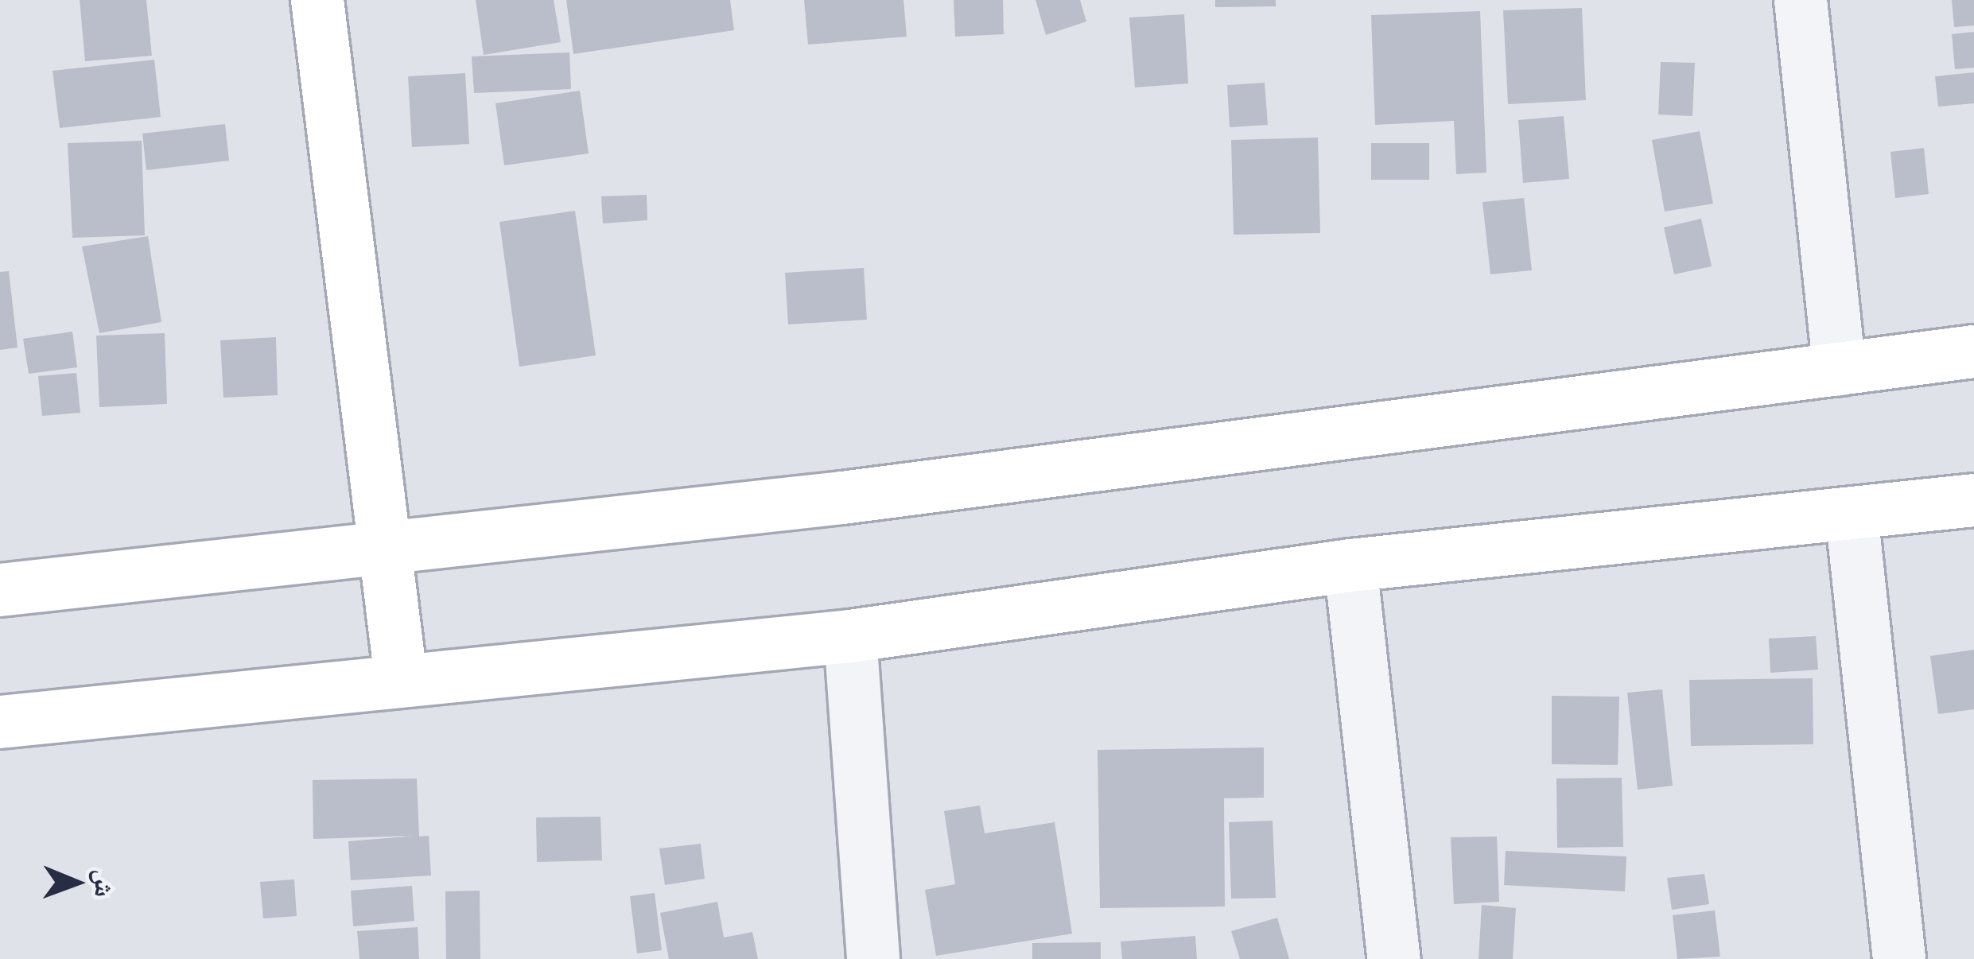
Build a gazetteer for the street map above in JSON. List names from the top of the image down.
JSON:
{
  "north": "right"
}
